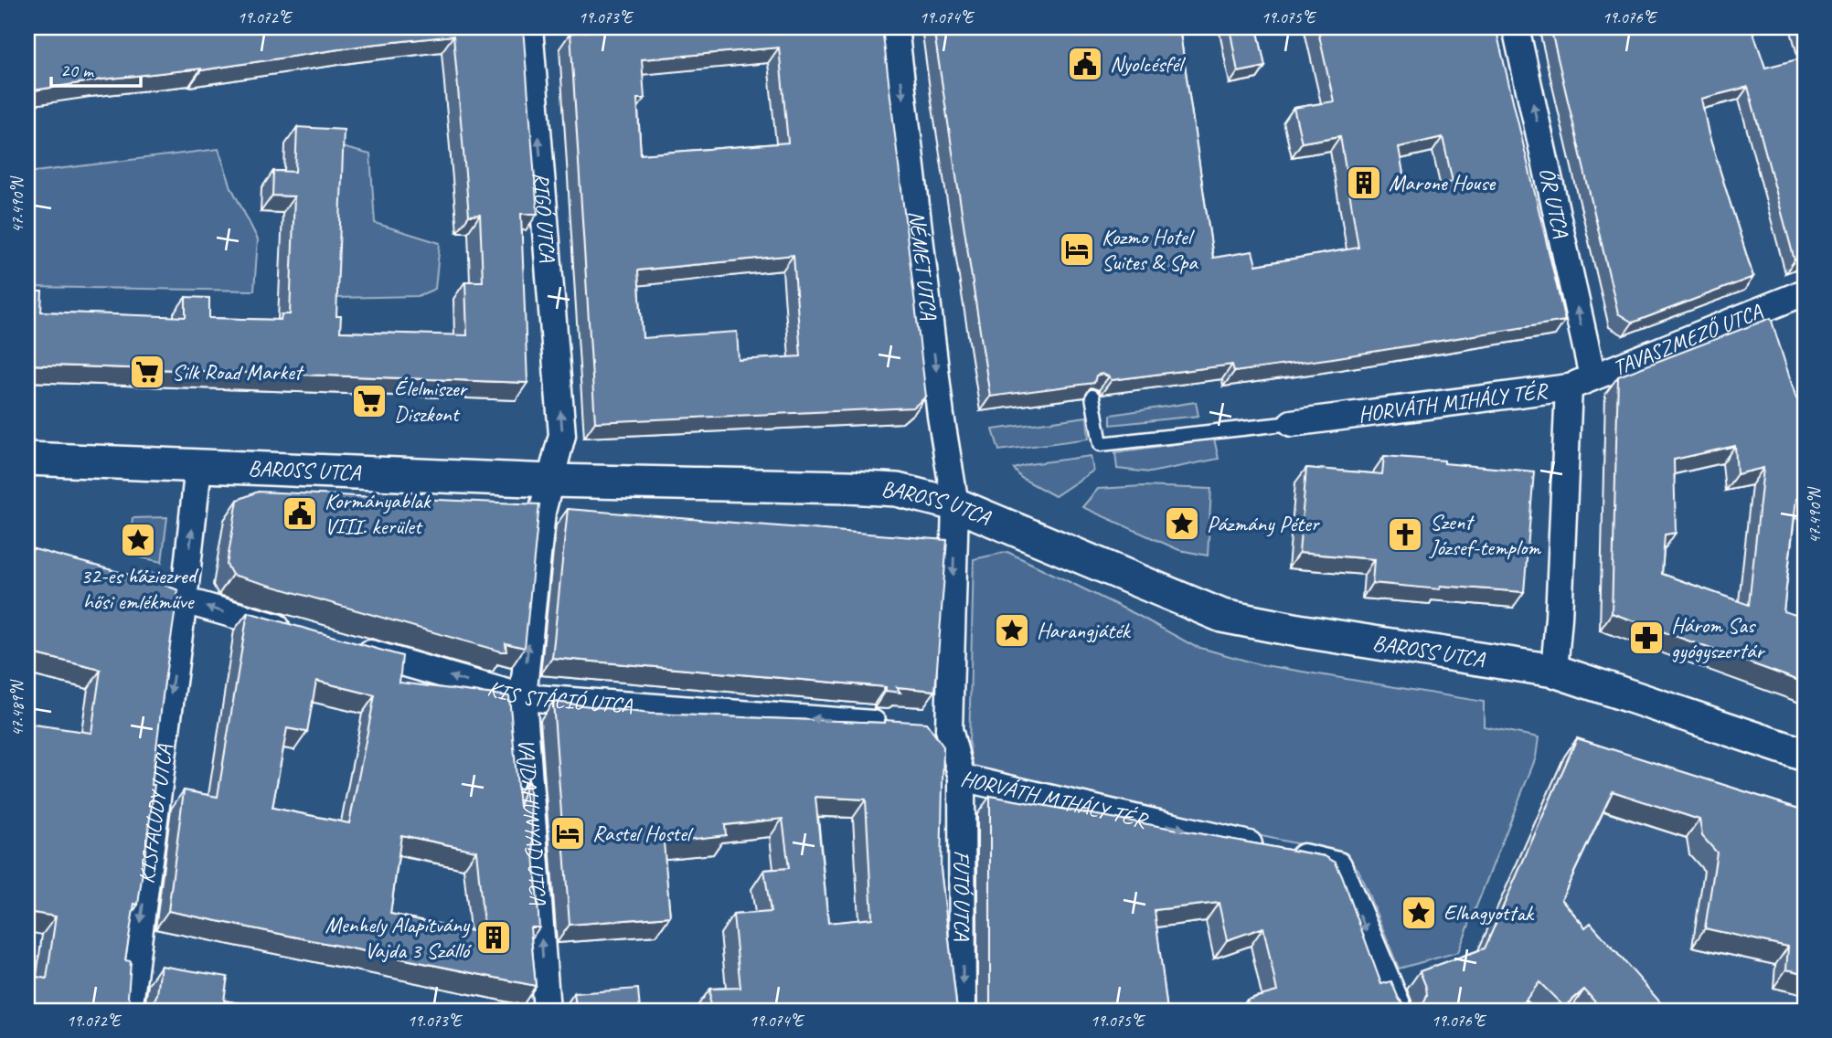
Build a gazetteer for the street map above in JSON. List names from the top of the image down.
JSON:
{
  "streets": {
    "street": [
      "ŐR UTCA",
      "RIGÓ UTCA",
      "NÉMET UTCA",
      "TAVASZMEZŐ UTCA",
      "HORVÁTH MIHÁLY TÉR",
      "BAROSS UTCA",
      "KIS STÁCIÓ UTCA",
      "KISFALUDY UTCA",
      "VAJDAHUNYAD UTCA",
      "FUTÓ UTCA"
    ]
  },
  "crossings": [
    ["ŐR UTCA", "TAVASZMEZŐ UTCA"],
    ["RIGÓ UTCA", "BAROSS UTCA"],
    ["RIGÓ UTCA", "VAJDAHUNYAD UTCA"],
    ["NÉMET UTCA", "HORVÁTH MIHÁLY TÉR"],
    ["NÉMET UTCA", "BAROSS UTCA"],
    ["TAVASZMEZŐ UTCA", "HORVÁTH MIHÁLY TÉR"],
    ["HORVÁTH MIHÁLY TÉR", "BAROSS UTCA"],
    ["HORVÁTH MIHÁLY TÉR", "KIS STÁCIÓ UTCA"],
    ["HORVÁTH MIHÁLY TÉR", "FUTÓ UTCA"],
    ["BAROSS UTCA", "KISFALUDY UTCA"],
    ["BAROSS UTCA", "VAJDAHUNYAD UTCA"],
    ["KIS STÁCIÓ UTCA", "VAJDAHUNYAD UTCA"]
  ],
  "one_way": [
    "ŐR UTCA",
    "RIGÓ UTCA",
    "NÉMET UTCA",
    "KIS STÁCIÓ UTCA",
    "VAJDAHUNYAD UTCA",
    "FUTÓ UTCA"
  ],
  "places": {
    "public building": ["Nyolcésfél", "Kormányablak VIII. kerület"],
    "building": ["Marone House", "Menhely Alapítvány Vajda 3 Szálló"],
    "hotel": ["Kozmo Hotel Suites & Spa", "Rastel Hostel"],
    "supermarket": ["Silk Road Market", "Élelmiszer Diszkont"],
    "place": [
      "Pázmány Péter",
      "32-es háziezred hősi emlékműve",
      "Harangjáték",
      "Elhagyottak"
    ],
    "church": ["Szent József-templom"],
    "pharmacy": ["Három Sas gyógyszertár"]
  },
  "scale_bar": "20 m",
  "coordinates": [
    "19.072°E",
    "19.073°E",
    "19.074°E",
    "19.075°E",
    "19.076°E",
    "47.490°N",
    "47.489°N"
  ]
}
